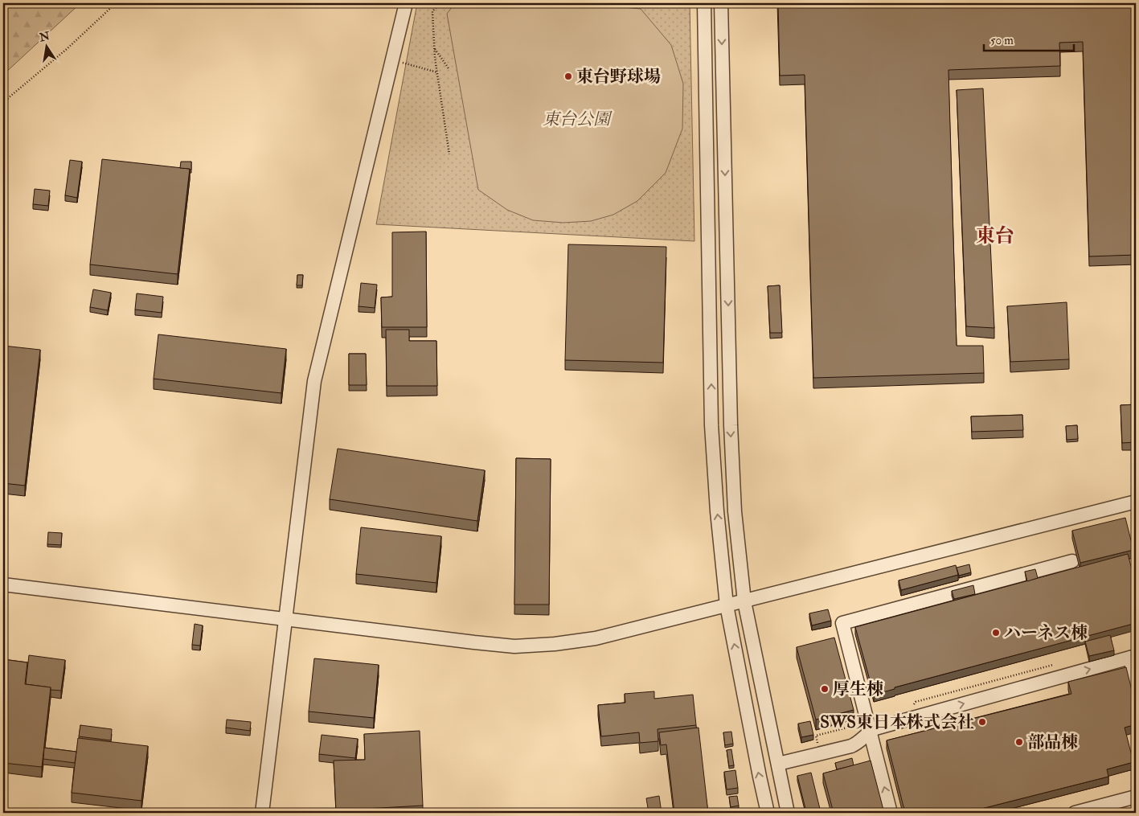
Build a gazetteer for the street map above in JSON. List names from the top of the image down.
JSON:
{
  "districts": ["東台"],
  "parks": ["東台公園"],
  "places": [
    "東台野球場",
    "ハーネス棟",
    "厚生棟",
    "SWS東日本株式会社",
    "部品棟"
  ],
  "scale_bar": "50 m",
  "north": "top"
}
